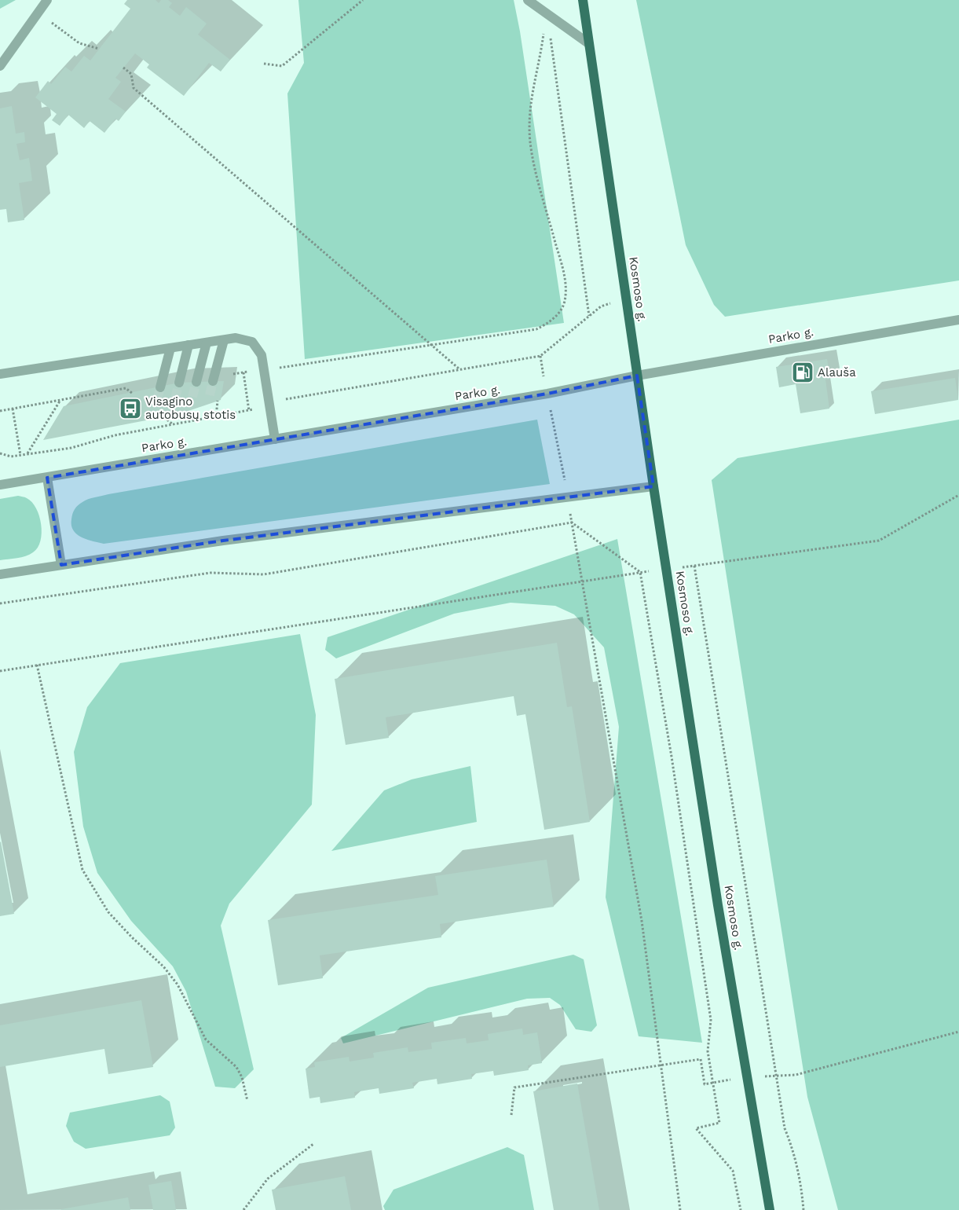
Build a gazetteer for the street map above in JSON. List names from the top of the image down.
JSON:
{
  "streets": {
    "main road": ["Kosmoso g."],
    "street": ["Parko g."]
  },
  "crossings": [
    ["Kosmoso g.", "Parko g."]
  ],
  "places": {
    "fuel station": ["Alauša"],
    "bus stop": ["Visagino autobusų stotis"]
  }
}
